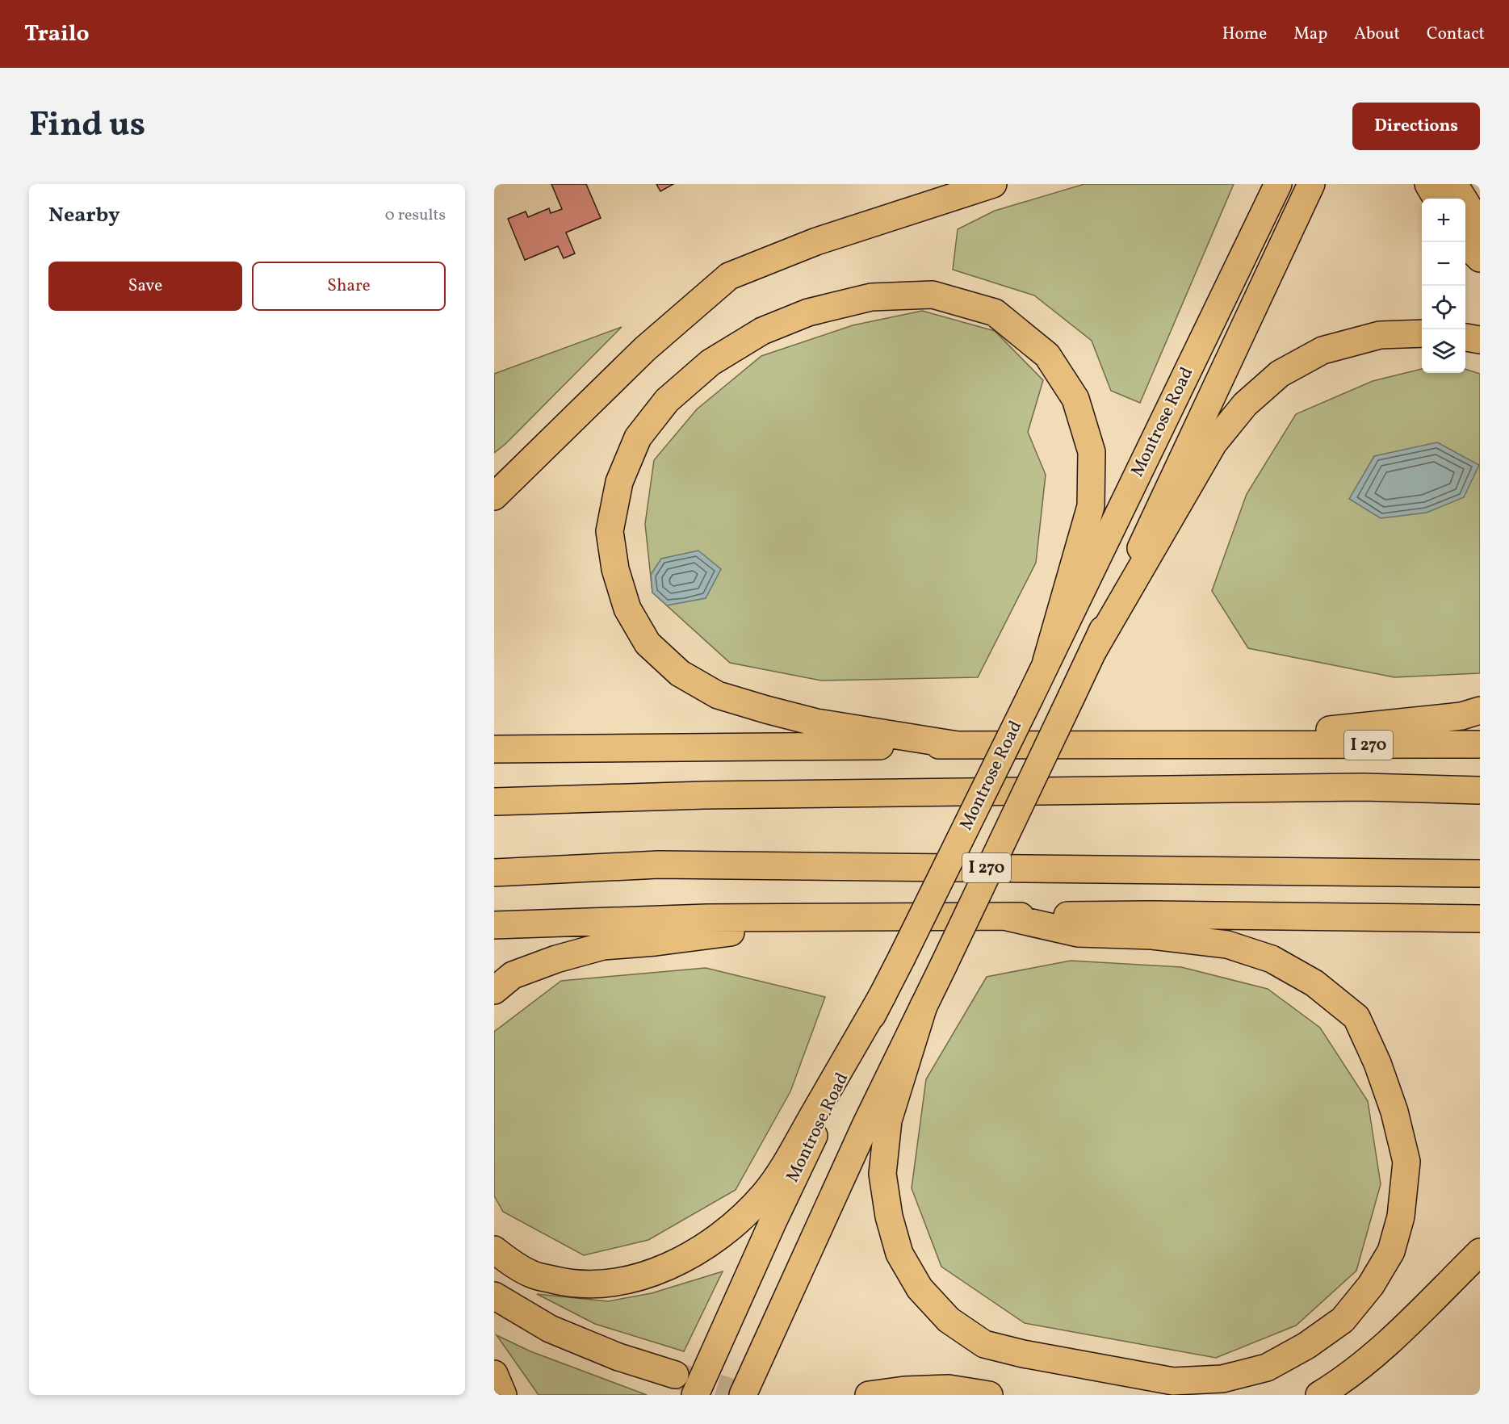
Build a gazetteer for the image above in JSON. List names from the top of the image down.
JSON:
{
  "streets": {
    "main road": ["Montrose Road", "I 270"]
  },
  "page": {
    "header": "Trailo",
    "nav": [
      "Home",
      "Map",
      "About",
      "Contact"
    ],
    "title": "Find us",
    "buttons": [
      "Directions",
      ["Save", "Share"]
    ],
    "heading": ["Nearby", "0 results"],
    "map_buttons": ["+", "−"]
  }
}
